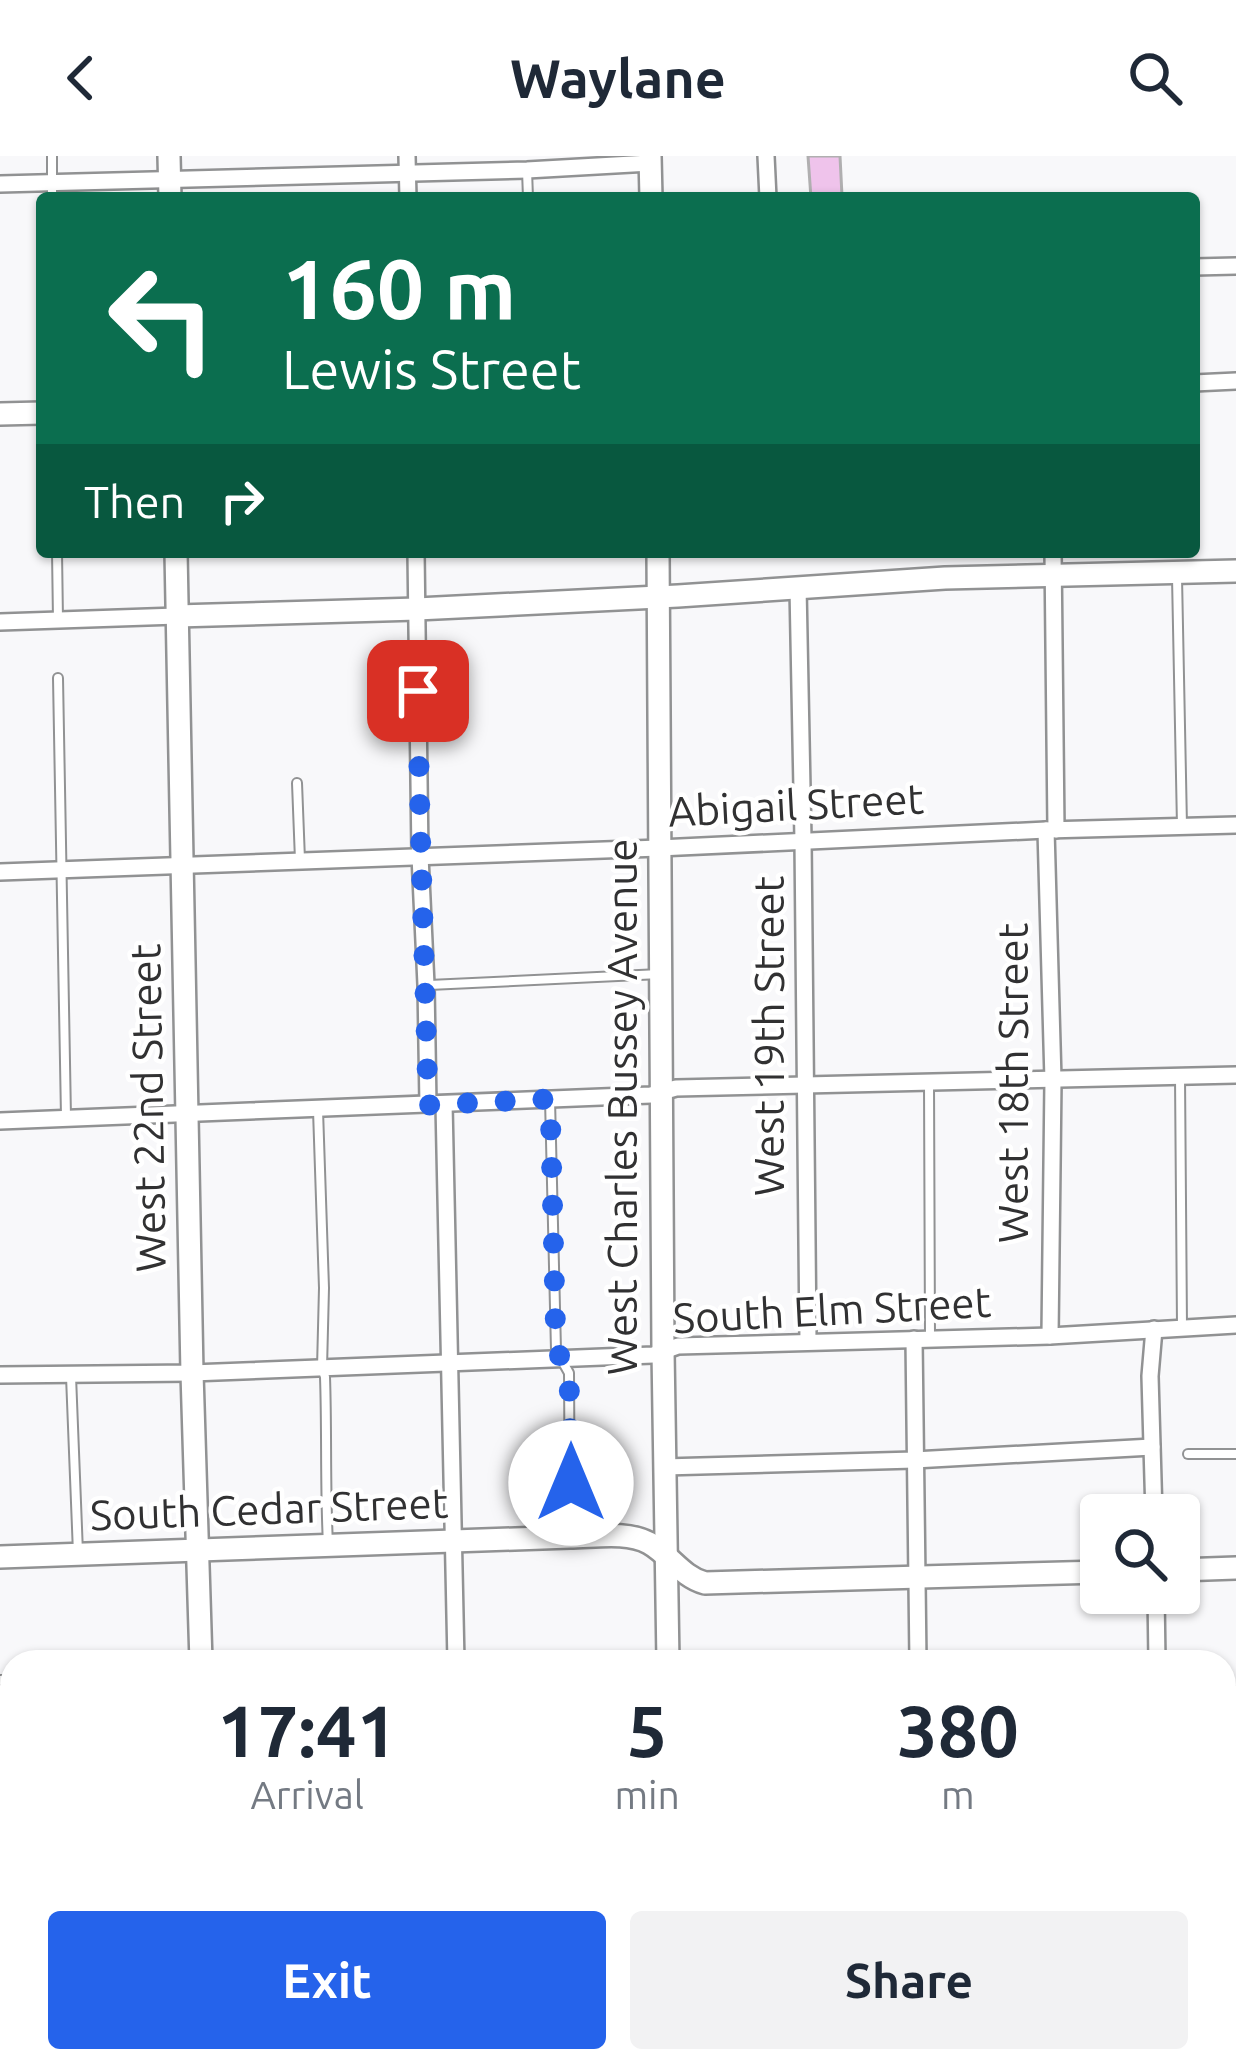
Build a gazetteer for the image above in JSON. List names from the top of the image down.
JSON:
{
  "streets": {
    "street": [
      "Abigail Street",
      "West 19th Street",
      "West 18th Street",
      "West Charles Bussey Avenue",
      "West 22nd Street",
      "South Elm Street",
      "South Cedar Street"
    ]
  },
  "crossings": [
    ["Abigail Street", "West 19th Street"],
    ["Abigail Street", "West 18th Street"],
    ["Abigail Street", "West Charles Bussey Avenue"],
    ["Abigail Street", "West 22nd Street"],
    ["West 19th Street", "South Elm Street"],
    ["West 18th Street", "South Elm Street"],
    ["West Charles Bussey Avenue", "South Elm Street"],
    ["West Charles Bussey Avenue", "South Cedar Street"],
    ["West 22nd Street", "South Elm Street"],
    ["West 22nd Street", "South Cedar Street"]
  ],
  "page": {
    "header": "Waylane",
    "turn": ["160 m", "Lewis Street"],
    "then": "Then",
    "eta": [
      "17:41",
      "Arrival",
      "5",
      "min",
      "380",
      "m"
    ],
    "buttons": ["Exit", "Share"]
  }
}
